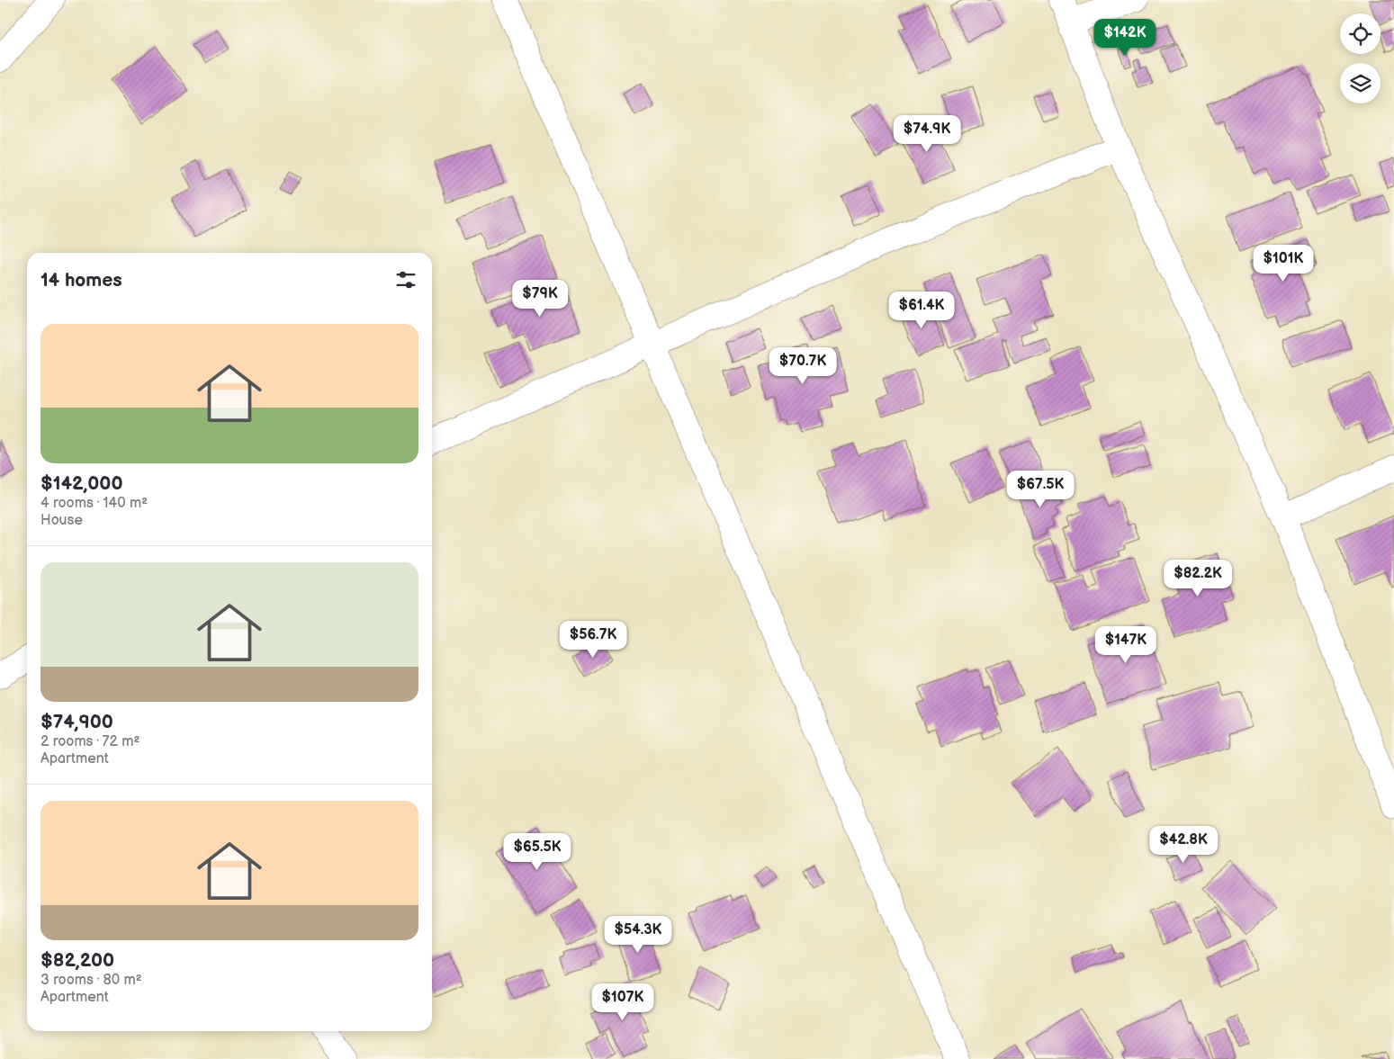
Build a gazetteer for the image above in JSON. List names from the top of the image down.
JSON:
{
  "page": {
    "price": [
      "$142K",
      "$74.9K",
      "$101K",
      "$79K",
      "$61.4K",
      "$70.7K",
      "$67.5K",
      "$82.2K",
      "$56.7K",
      "$147K",
      "$42.8K",
      "$65.5K",
      "$54.3K",
      "$107K"
    ],
    "heading": "14 homes",
    "list": [
      {
        "name": "$142,000",
        "note": "4 rooms · 140 m² · House"
      },
      {
        "name": "$74,900",
        "note": "2 rooms · 72 m² · Apartment"
      },
      {
        "name": "$82,200",
        "note": "3 rooms · 80 m² · Apartment"
      }
    ]
  }
}
